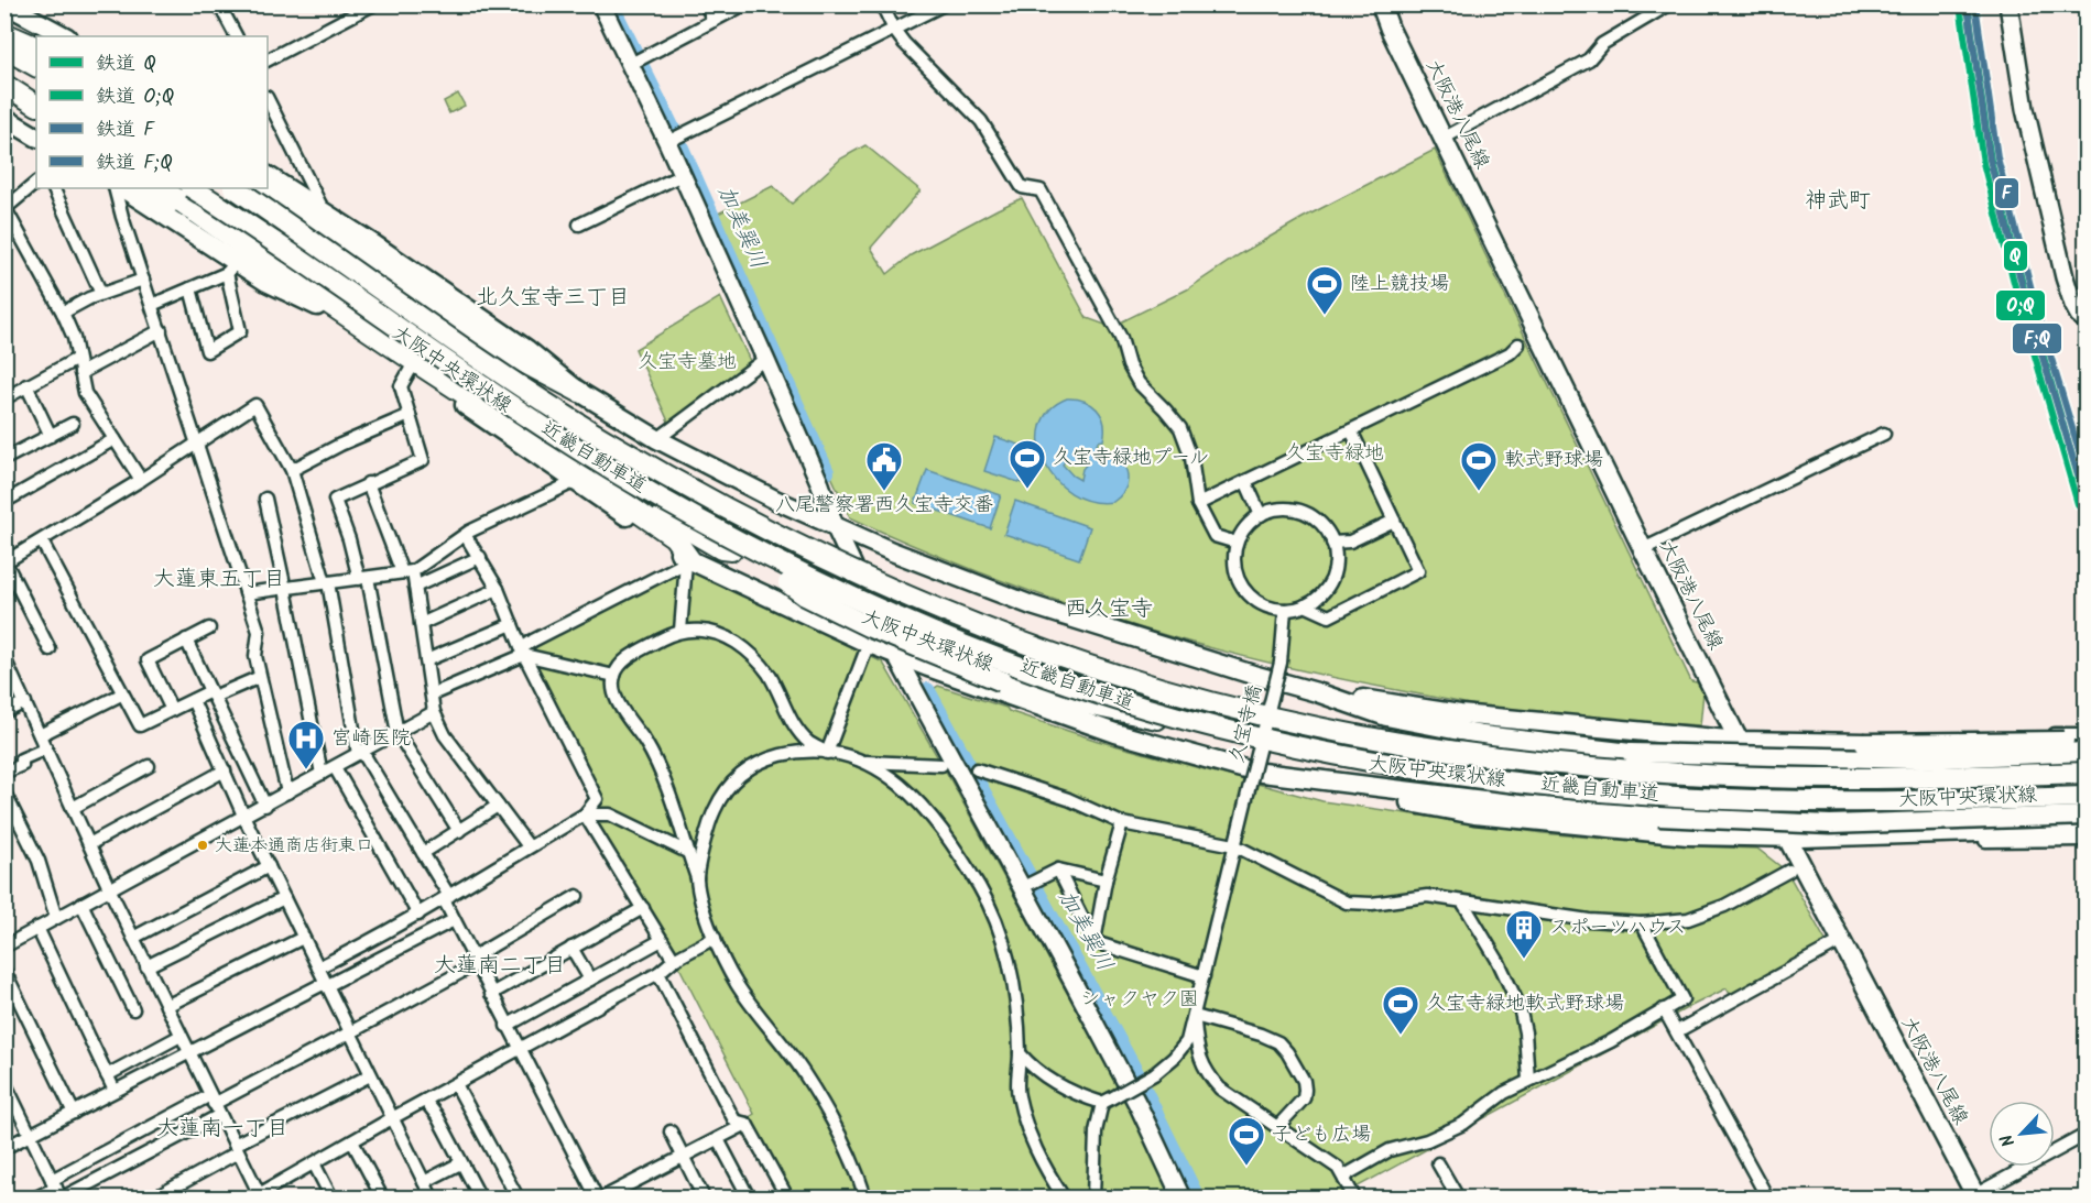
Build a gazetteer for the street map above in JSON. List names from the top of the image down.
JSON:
{
  "streets": {
    "highway": ["近畿自動車道"],
    "main road": ["大阪港八尾線", "大阪中央環状線"],
    "street": ["久宝寺橋"]
  },
  "districts": [
    "神武町",
    "北久宝寺三丁目",
    "大蓮東五丁目",
    "西久宝寺",
    "大蓮南二丁目",
    "大蓮南一丁目"
  ],
  "water": ["加美巽川"],
  "parks": ["久宝寺墓地", "久宝寺緑地", "シャクヤク園"],
  "places": {
    "sports": [
      "陸上競技場",
      "久宝寺緑地プール",
      "軟式野球場",
      "久宝寺緑地軟式野球場",
      "子ども広場"
    ],
    "public building": ["八尾警察署西久宝寺交番"],
    "hospital": ["宮崎医院"],
    "other": ["大蓮本通商店街東口"],
    "building": ["スポーツハウス"]
  },
  "lines": [
    "rail line Q",
    "rail line F",
    "rail line O;Q",
    "rail line F;Q"
  ],
  "legend": [
    "鉄道 Q",
    "鉄道 O;Q",
    "鉄道 F",
    "鉄道 F;Q"
  ],
  "north": "bottom left"
}
